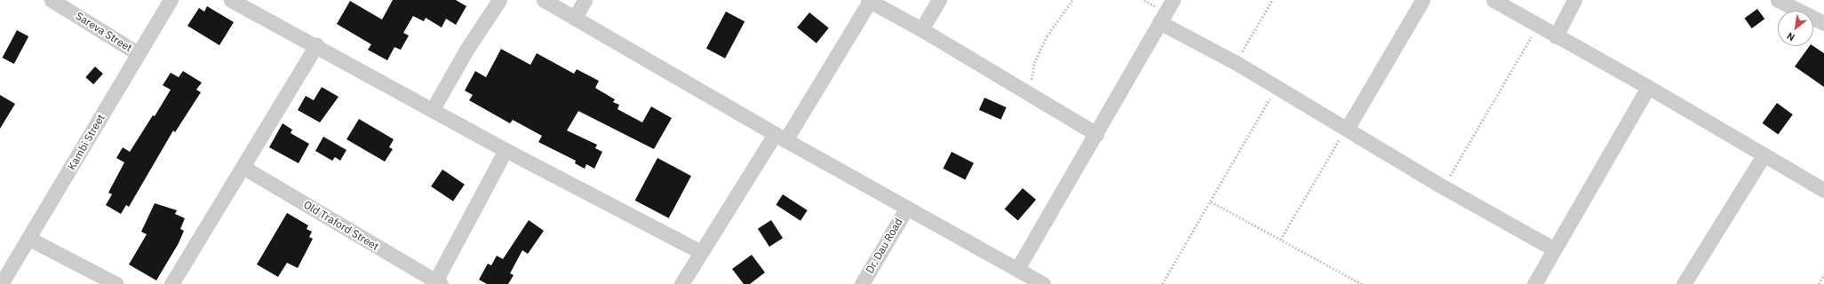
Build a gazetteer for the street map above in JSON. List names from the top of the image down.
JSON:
{
  "streets": {
    "street": [
      "Sareva Street",
      "Kambi Street",
      "Old Traford Street",
      "Dr. Dau Road"
    ]
  },
  "crossings": [
    ["Sareva Street", "Kambi Street"]
  ],
  "north": "bottom left"
}
